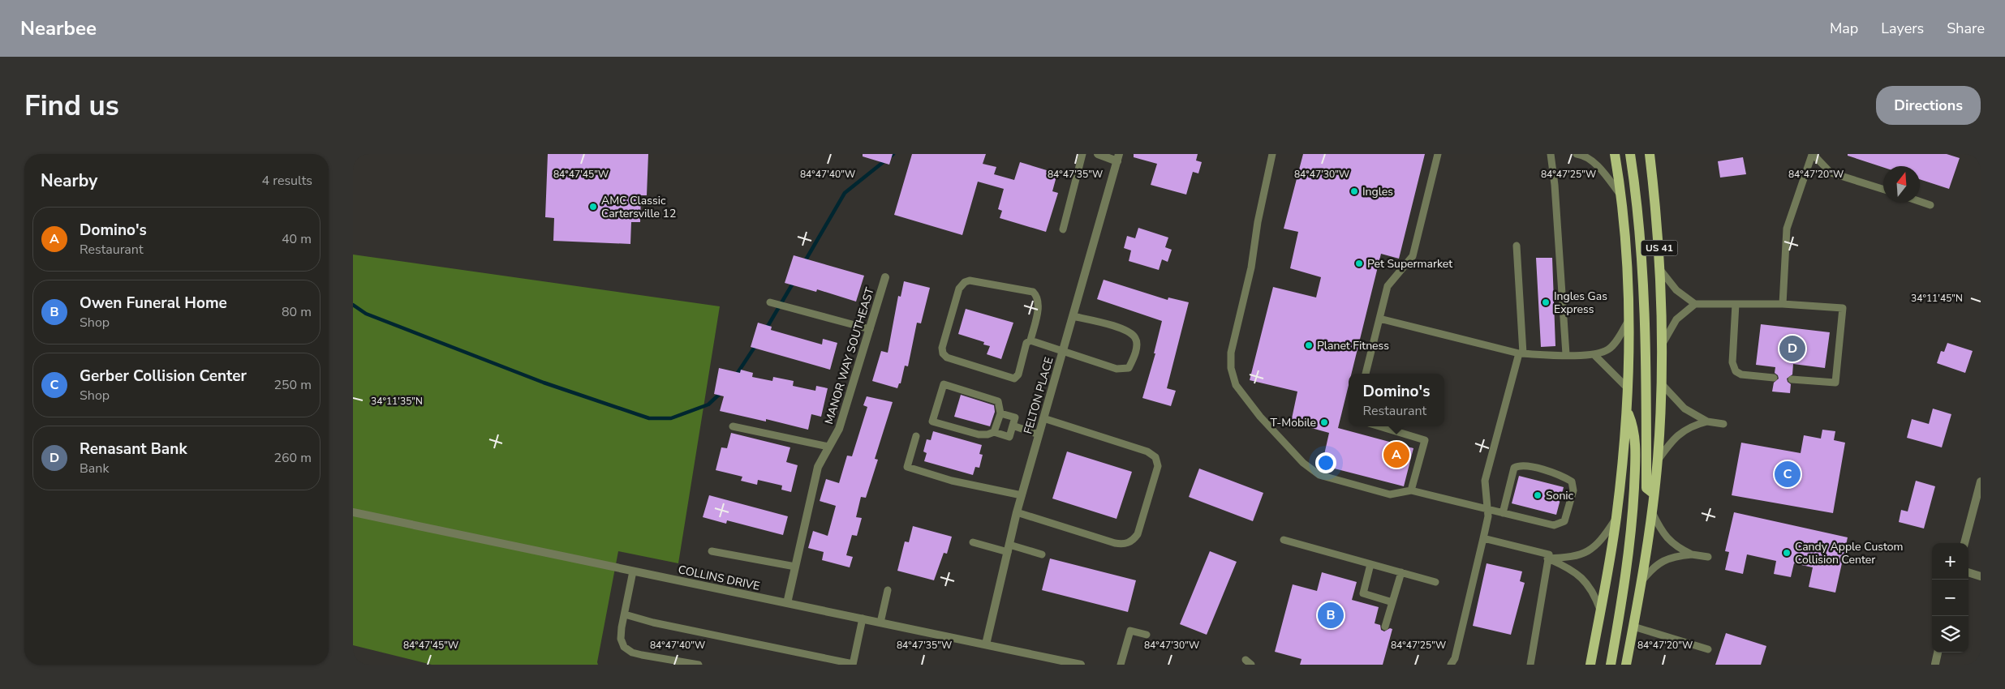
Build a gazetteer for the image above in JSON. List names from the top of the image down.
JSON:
{
  "streets": {
    "main road": ["US 41"],
    "street": ["MANOR WAY SOUTHEAST", "FELTON PLACE", "COLLINS DRIVE"]
  },
  "crossings": [
    ["MANOR WAY SOUTHEAST", "COLLINS DRIVE"],
    ["FELTON PLACE", "COLLINS DRIVE"]
  ],
  "places": [
    "Ingles",
    "AMC Classic Cartersville 12",
    "Pet Supermarket",
    "Ingles Gas Express",
    "Planet Fitness",
    "T-Mobile",
    "Sonic",
    "Candy Apple Custom Collision Center"
  ],
  "north": "top",
  "page": {
    "header": "Nearbee",
    "nav": ["Map", "Layers", "Share"],
    "buttons": "Directions",
    "title": "Find us",
    "heading": ["Nearby", "4 results"],
    "list": [
      {
        "mark": "A",
        "name": "Domino's",
        "note": "Restaurant",
        "value": "40 m"
      },
      {
        "mark": "B",
        "name": "Owen Funeral Home",
        "note": "Shop",
        "value": "80 m"
      },
      {
        "mark": "C",
        "name": "Gerber Collision Center",
        "note": "Shop",
        "value": "250 m"
      },
      {
        "mark": "D",
        "name": "Renasant Bank",
        "note": "Bank",
        "value": "260 m"
      }
    ],
    "pins": [
      "D",
      "A",
      "C",
      "B"
    ],
    "popup": ["Domino's", "Restaurant"],
    "map_buttons": ["+", "−"]
  },
  "coordinates": [
    "84°47'45\"W",
    "84°47'40\"W",
    "84°47'35\"W",
    "84°47'30\"W",
    "84°47'25\"W",
    "84°47'20\"W",
    "34°11'45\"N",
    "34°11'35\"N"
  ]
}
